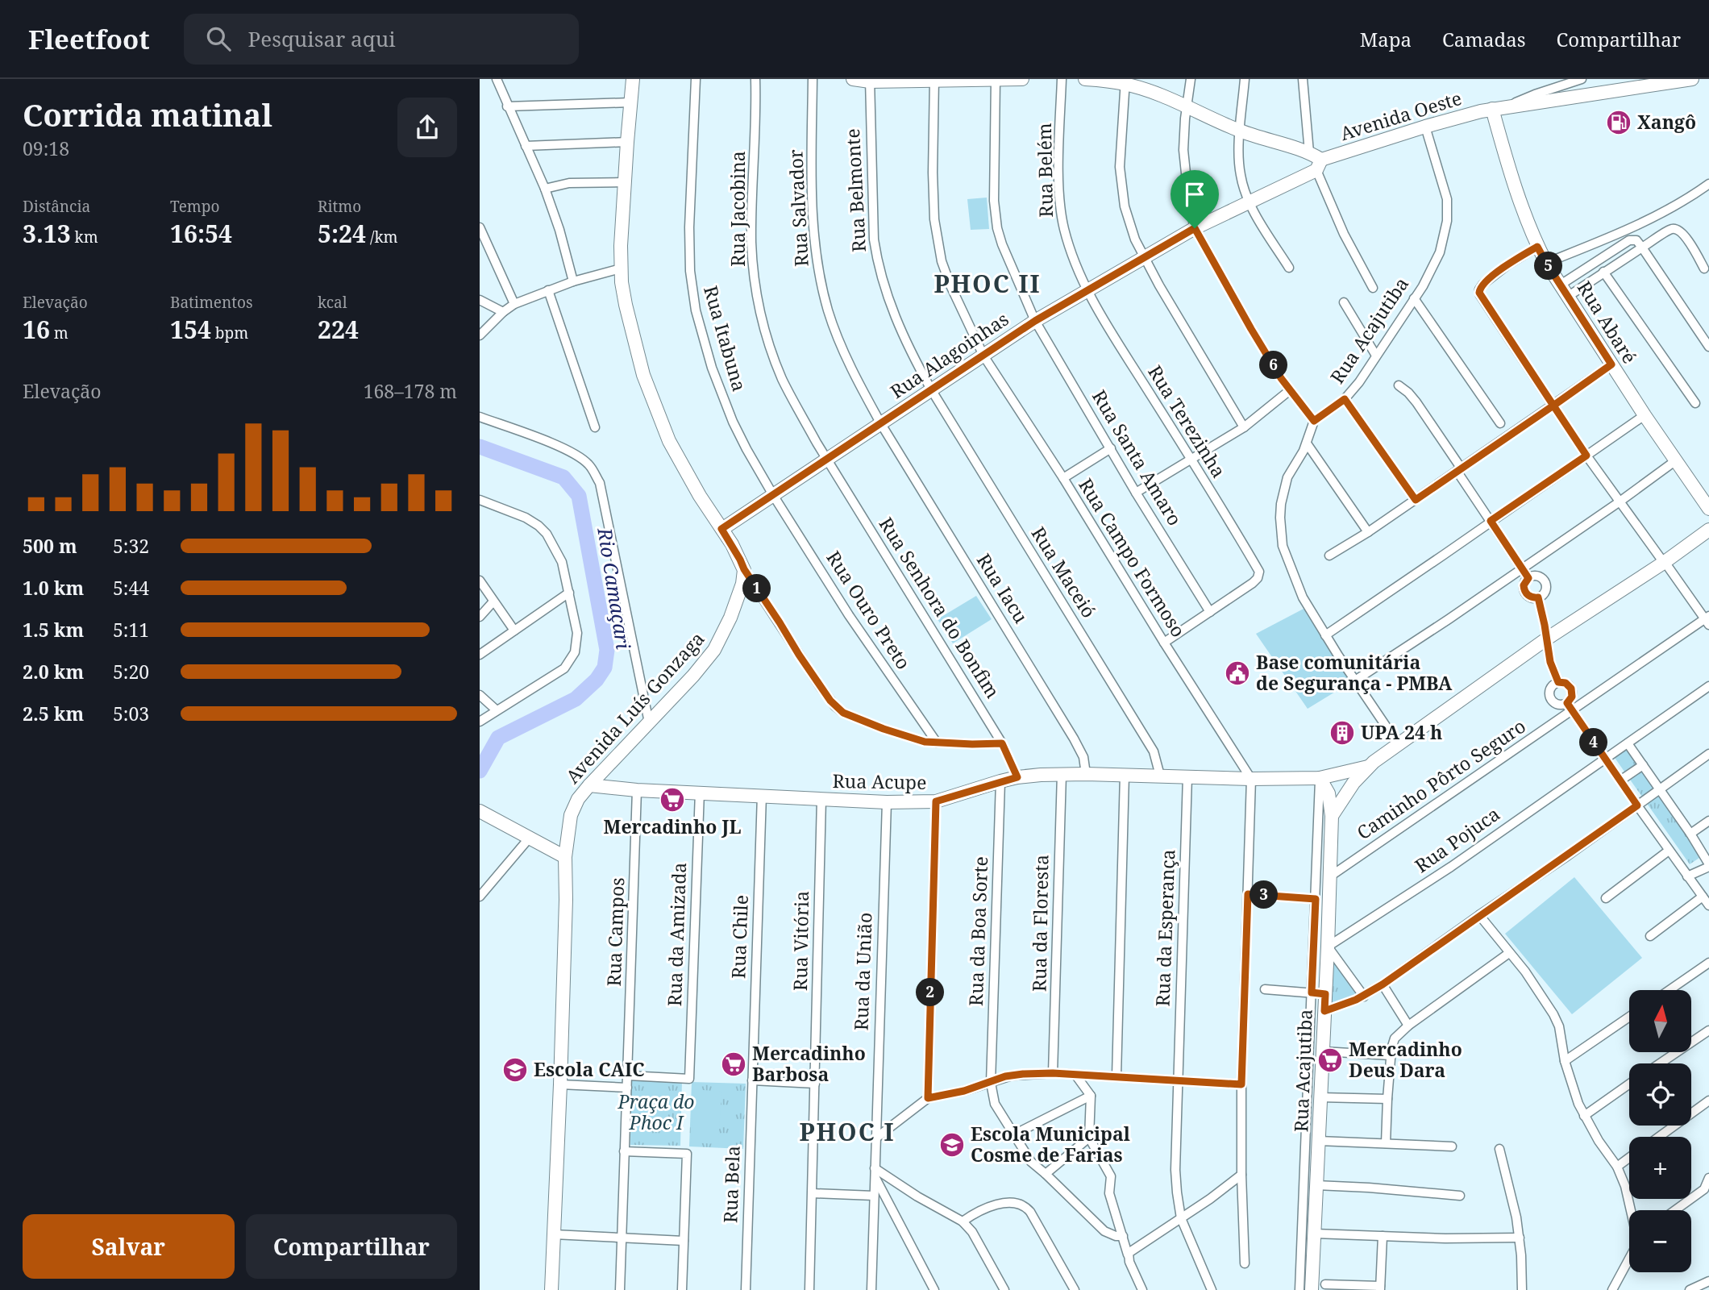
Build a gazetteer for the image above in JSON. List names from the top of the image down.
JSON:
{
  "streets": {
    "street": [
      "Avenida Oeste",
      "Rua Belém",
      "Rua Belmonte",
      "Rua Salvador",
      "Rua Jacobina",
      "Rua Abaré",
      "Rua Acajutiba",
      "Rua Itabuna",
      "Rua Alagoinhas",
      "Rua Terezinha",
      "Rua Santa Amaro",
      "Rua Campo Formoso",
      "Rua Maceió",
      "Rua Iacu",
      "Rua Senhora do Bonfim",
      "Rua Ouro Preto",
      "Avenida Luís Gonzaga",
      "Caminho Pôrto Seguro",
      "Rua Acupe",
      "Rua Pojuca",
      "Rua da Floresta",
      "Rua da Esperança",
      "Rua da Boa Sorte",
      "Rua Campos",
      "Rua da Amizada",
      "Rua Chile",
      "Rua Vitória",
      "Rua da União",
      "Rua Bela"
    ]
  },
  "crossings": [
    ["Avenida Oeste", "Rua Abaré"],
    ["Avenida Oeste", "Rua Acajutiba"],
    ["Avenida Oeste", "Rua Alagoinhas"],
    ["Rua Belém", "Rua Alagoinhas"],
    ["Rua Belém", "Rua Terezinha"],
    ["Rua Belmonte", "Rua Alagoinhas"],
    ["Rua Belmonte", "Rua Maceió"],
    ["Rua Salvador", "Rua Alagoinhas"],
    ["Rua Salvador", "Rua Iacu"],
    ["Rua Jacobina", "Rua Alagoinhas"],
    ["Rua Jacobina", "Rua Senhora do Bonfim"],
    ["Rua Acajutiba", "Caminho Pôrto Seguro"],
    ["Rua Acajutiba", "Rua Acupe"],
    ["Rua Acajutiba", "Rua Pojuca"],
    ["Rua Itabuna", "Rua Alagoinhas"],
    ["Rua Itabuna", "Rua Ouro Preto"],
    ["Rua Alagoinhas", "Rua Terezinha"],
    ["Rua Alagoinhas", "Rua Santa Amaro"],
    ["Rua Alagoinhas", "Rua Campo Formoso"],
    ["Rua Alagoinhas", "Rua Maceió"],
    ["Rua Alagoinhas", "Rua Iacu"],
    ["Rua Alagoinhas", "Rua Senhora do Bonfim"],
    ["Rua Alagoinhas", "Rua Ouro Preto"],
    ["Rua Terezinha", "Rua Santa Amaro"],
    ["Rua Campo Formoso", "Rua Acupe"],
    ["Rua Maceió", "Rua Acupe"],
    ["Rua Iacu", "Rua Acupe"],
    ["Rua Senhora do Bonfim", "Rua Acupe"],
    ["Avenida Luís Gonzaga", "Rua Acupe"],
    ["Rua Acupe", "Rua da Floresta"],
    ["Rua Acupe", "Rua da Esperança"],
    ["Rua Acupe", "Rua da Boa Sorte"],
    ["Rua Acupe", "Rua Campos"],
    ["Rua Acupe", "Rua da Amizada"],
    ["Rua Acupe", "Rua Chile"],
    ["Rua Acupe", "Rua Vitória"],
    ["Rua Acupe", "Rua da União"],
    ["Rua Campos", "Rua da Amizada"],
    ["Rua Chile", "Rua Bela"]
  ],
  "districts": ["PHOC II", "PHOC I"],
  "water": ["Rio Camaçari"],
  "parks": ["Praça do Phoc I"],
  "places": {
    "fuel station": ["Xangô"],
    "public building": ["Base comunitária de Segurança - PMBA"],
    "building": ["UPA 24 h"],
    "supermarket": ["Mercadinho JL", "Mercadinho Deus Dara", "Mercadinho Barbosa"],
    "school or university": ["Escola CAIC", "Escola Municipal Cosme de Farias"]
  },
  "north": "top",
  "page": {
    "header": "Fleetfoot",
    "search": "Pesquisar aqui",
    "nav": ["Mapa", "Camadas", "Compartilhar"],
    "heading": ["Corrida matinal", "09:18"],
    "stats": [
      ["Distância", "3.13 km"],
      ["Tempo", "16:54"],
      ["Ritmo", "5:24 /km"],
      ["Elevação", "16 m"],
      ["Batimentos", "154 bpm"],
      ["kcal", "224"]
    ],
    "pins": [
      "5",
      "6",
      "1",
      "4",
      "3",
      "2"
    ],
    "chart": ["Elevação", "168–178 m"],
    "list": [
      {
        "name": "500 m",
        "note": "5:32"
      },
      {
        "name": "1.0 km",
        "note": "5:44"
      },
      {
        "name": "1.5 km",
        "note": "5:11"
      },
      {
        "name": "2.0 km",
        "note": "5:20"
      },
      {
        "name": "2.5 km",
        "note": "5:03"
      }
    ],
    "map_buttons": ["+", "−"],
    "buttons": ["Salvar", "Compartilhar"]
  }
}
